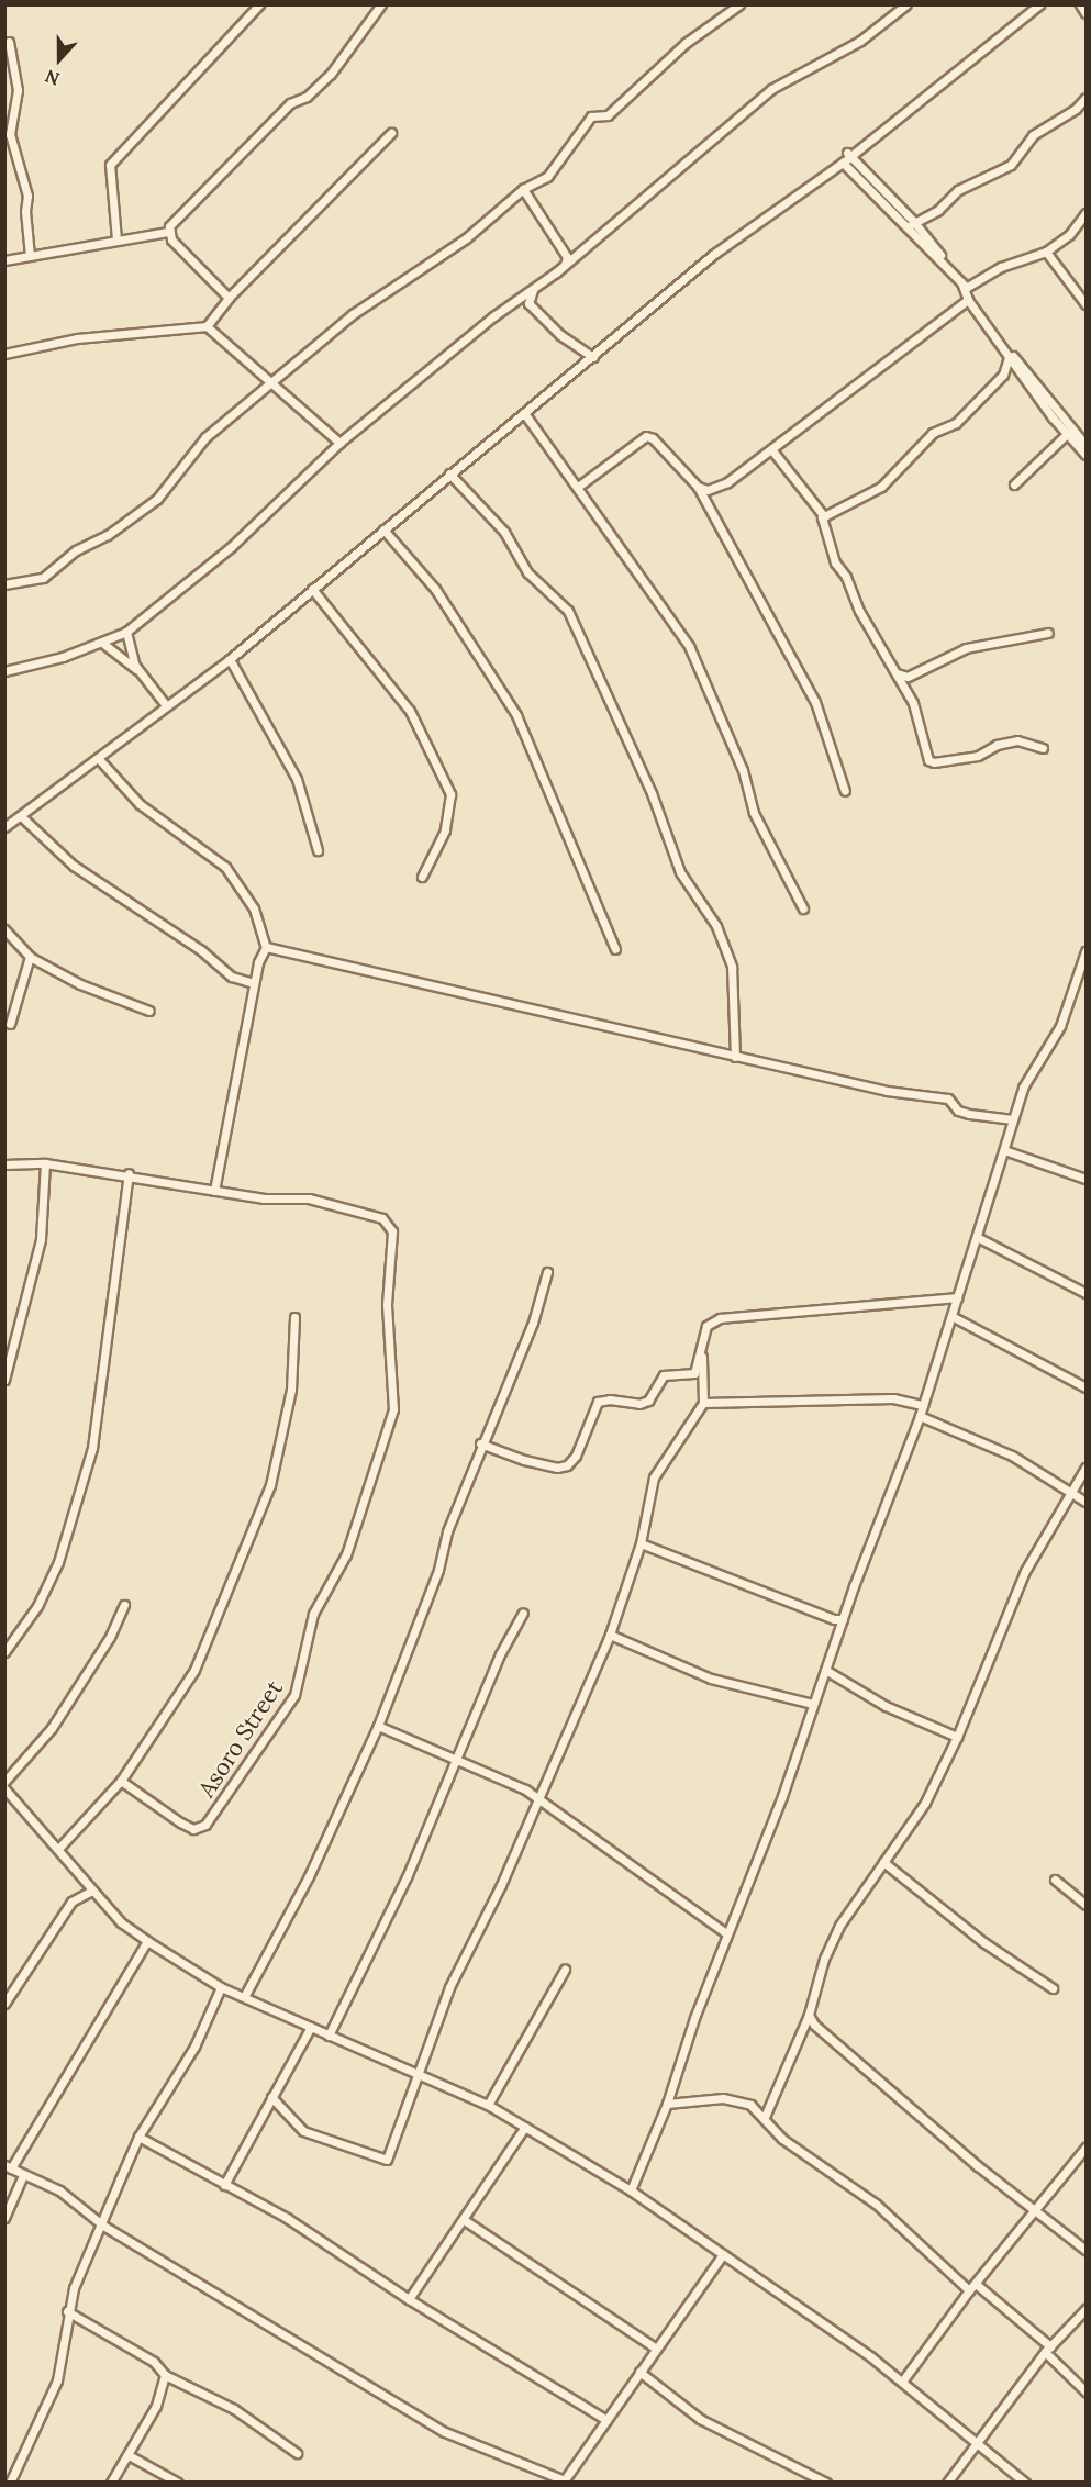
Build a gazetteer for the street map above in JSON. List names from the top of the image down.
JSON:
{
  "streets": {
    "street": ["Asoro Street"]
  },
  "north": "bottom"
}
